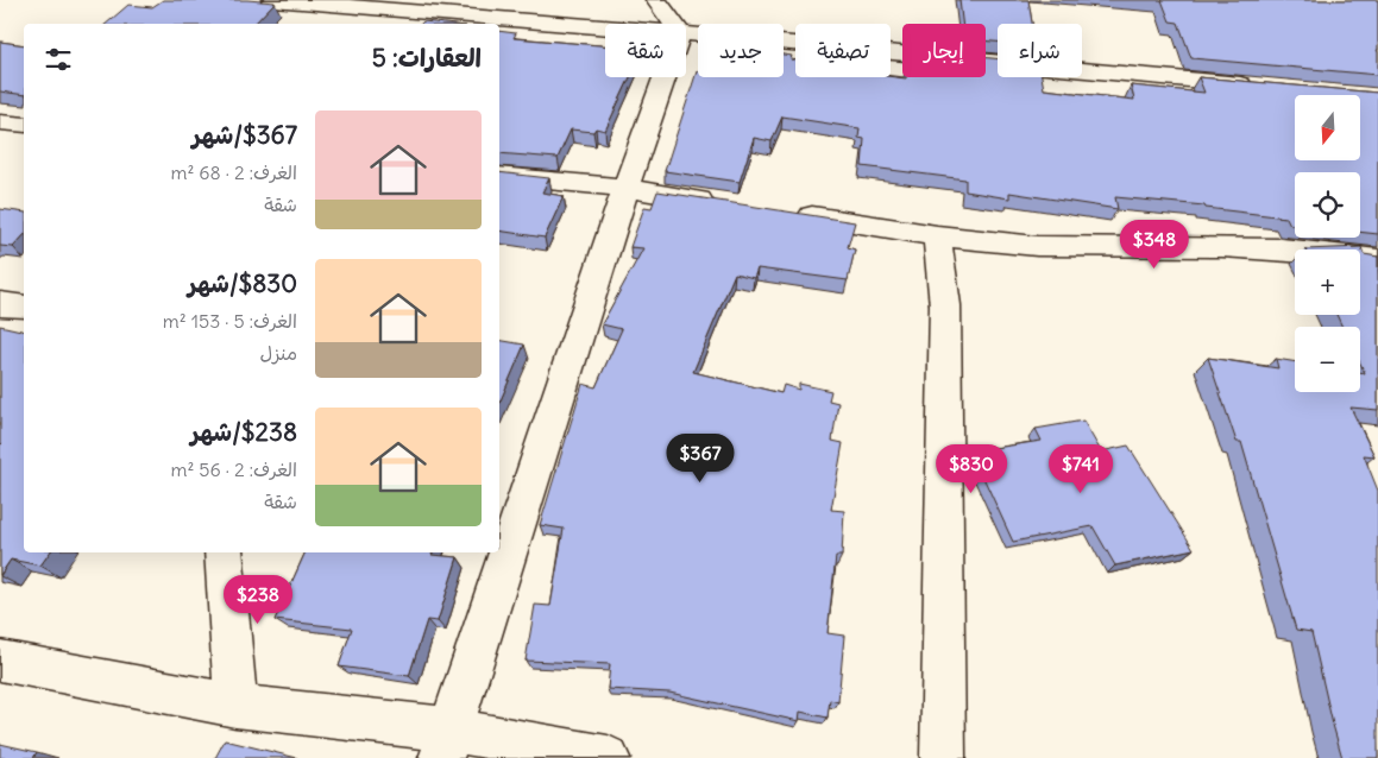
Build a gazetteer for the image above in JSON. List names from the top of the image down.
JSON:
{
  "north": "bottom",
  "page": {
    "chip": [
      "شراء",
      "إيجار",
      "تصفية",
      "جديد",
      "شقة"
    ],
    "heading": "العقارات: 5",
    "map_buttons": ["+", "−"],
    "list": [
      {
        "name": "$367/شهر",
        "note": "الغرف: 2 · 68 m² · شقة"
      },
      {
        "name": "$830/شهر",
        "note": "الغرف: 5 · 153 m² · منزل"
      },
      {
        "name": "$238/شهر",
        "note": "الغرف: 2 · 56 m² · شقة"
      }
    ],
    "price": [
      "$348",
      "$367",
      "$830",
      "$741",
      "$238"
    ]
  }
}
